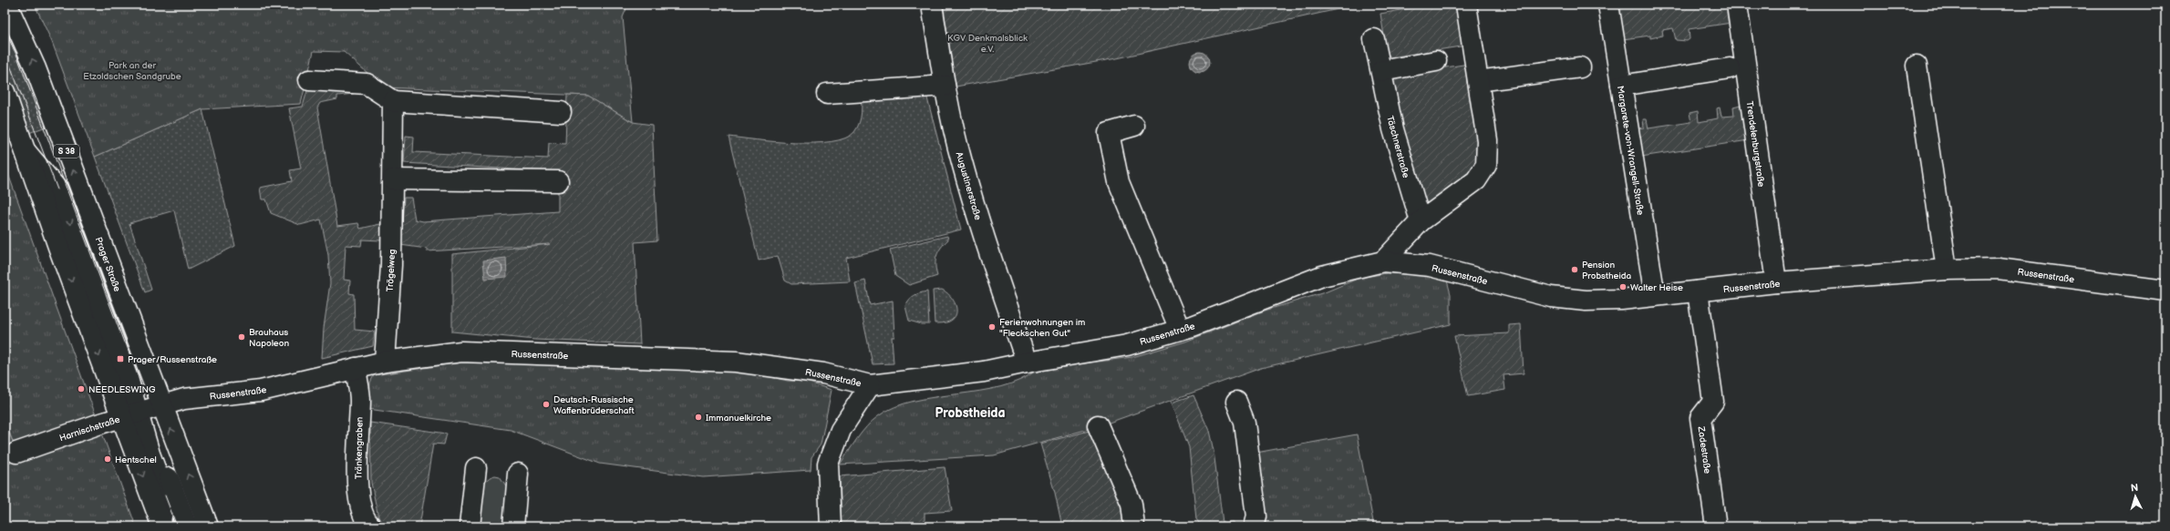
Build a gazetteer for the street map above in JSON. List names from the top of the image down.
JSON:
{
  "streets": {
    "street": [
      "Trendelenburgstraße",
      "Täschnerstraße",
      "Margarete-von-Wrangell-Straße",
      "S 38",
      "Augustinerstraße",
      "Prager Straße",
      "Trögelweg",
      "Russenstraße",
      "Harnischstraße",
      "Tränkengraben",
      "Zadestraße"
    ]
  },
  "crossings": [
    ["Trendelenburgstraße", "Russenstraße"],
    ["Margarete-von-Wrangell-Straße", "Russenstraße"],
    ["Augustinerstraße", "Russenstraße"],
    ["Prager Straße", "Russenstraße"],
    ["Prager Straße", "Harnischstraße"],
    ["Trögelweg", "Russenstraße"],
    ["Russenstraße", "Harnischstraße"],
    ["Russenstraße", "Tränkengraben"],
    ["Russenstraße", "Zadestraße"]
  ],
  "districts": ["Probstheida"],
  "parks": ["KGV Denkmalsblick e.V.", "Park an der Etzoldschen Sandgrube"],
  "places": {
    "other": [
      "Pension Probstheida",
      "Walter Heise",
      "Ferienwohnungen im \"Fleckschen Gut\"",
      "Brauhaus Napoleon",
      "NEEDLESWING",
      "Deutsch-Russische Waffenbrüderschaft",
      "Immanuelkirche",
      "Hentschel"
    ],
    "transit": ["Prager/Russenstraße"]
  },
  "north": "top"
}
